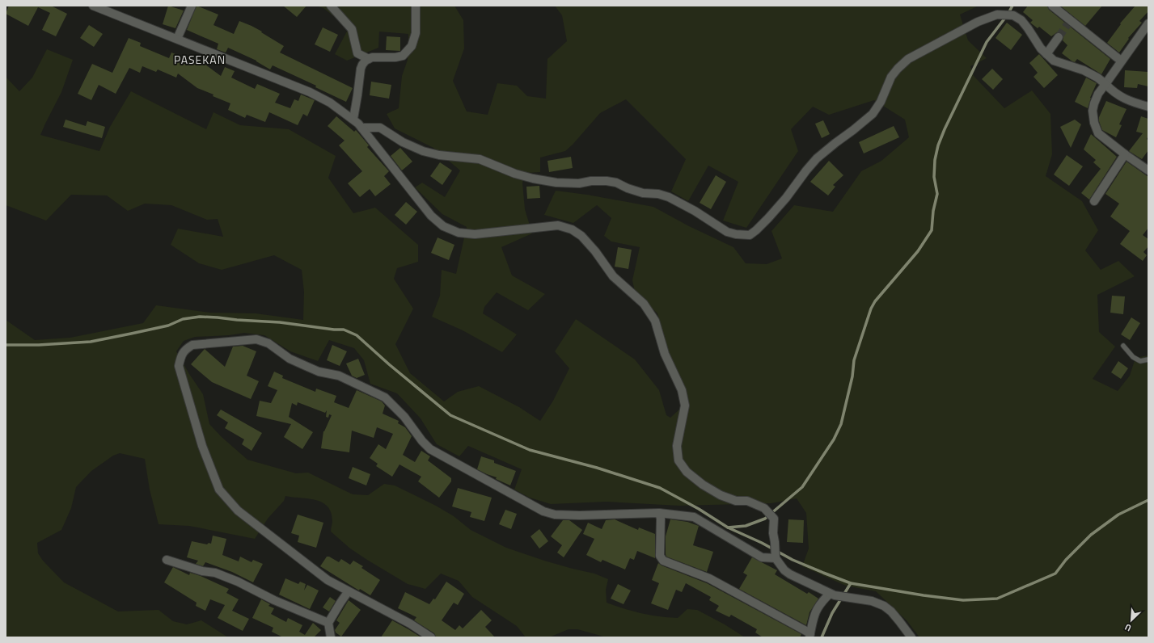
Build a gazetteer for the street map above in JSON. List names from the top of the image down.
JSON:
{
  "districts": ["PASEKAN"],
  "north": "bottom left"
}
